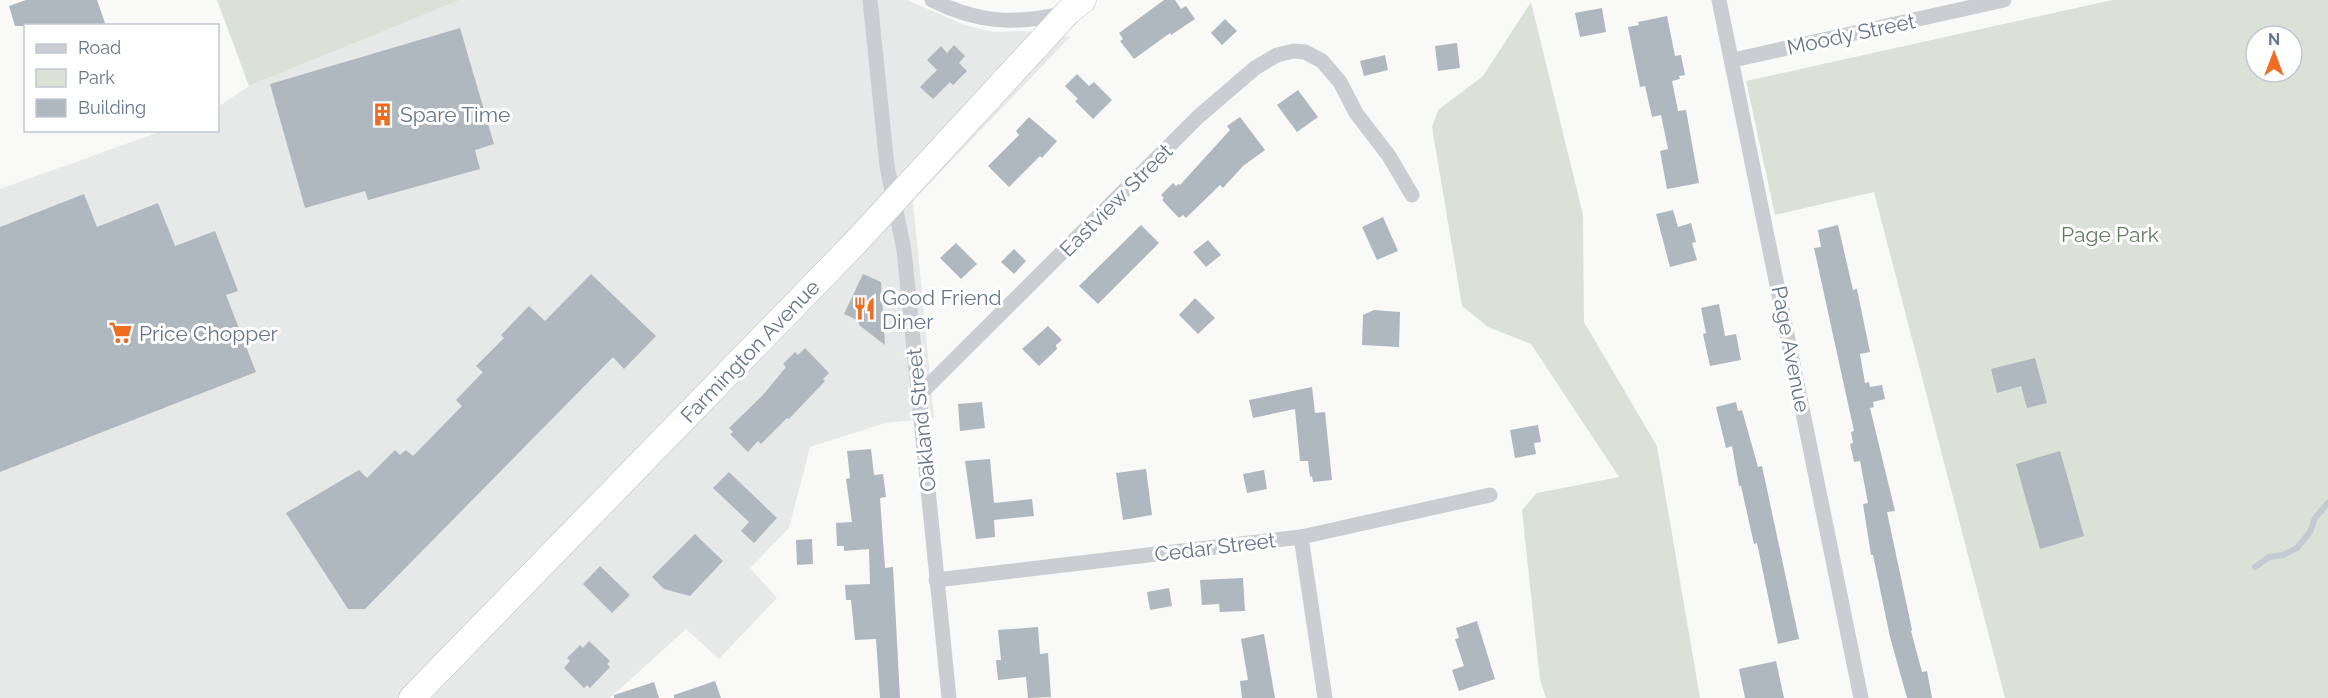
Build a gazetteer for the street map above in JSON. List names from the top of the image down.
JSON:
{
  "streets": {
    "highway": ["Farmington Avenue"],
    "street": [
      "Moody Street",
      "Eastview Street",
      "Page Avenue",
      "Oakland Street",
      "Cedar Street"
    ]
  },
  "crossings": [
    ["Moody Street", "Page Avenue"],
    ["Eastview Street", "Oakland Street"],
    ["Farmington Avenue", "Oakland Street"],
    ["Oakland Street", "Cedar Street"]
  ],
  "parks": ["Page Park"],
  "places": {
    "building": ["Spare Time"],
    "restaurant": ["Good Friend Diner"],
    "supermarket": ["Price Chopper"]
  },
  "legend": ["Road", "Park", "Building"],
  "north": "top"
}
